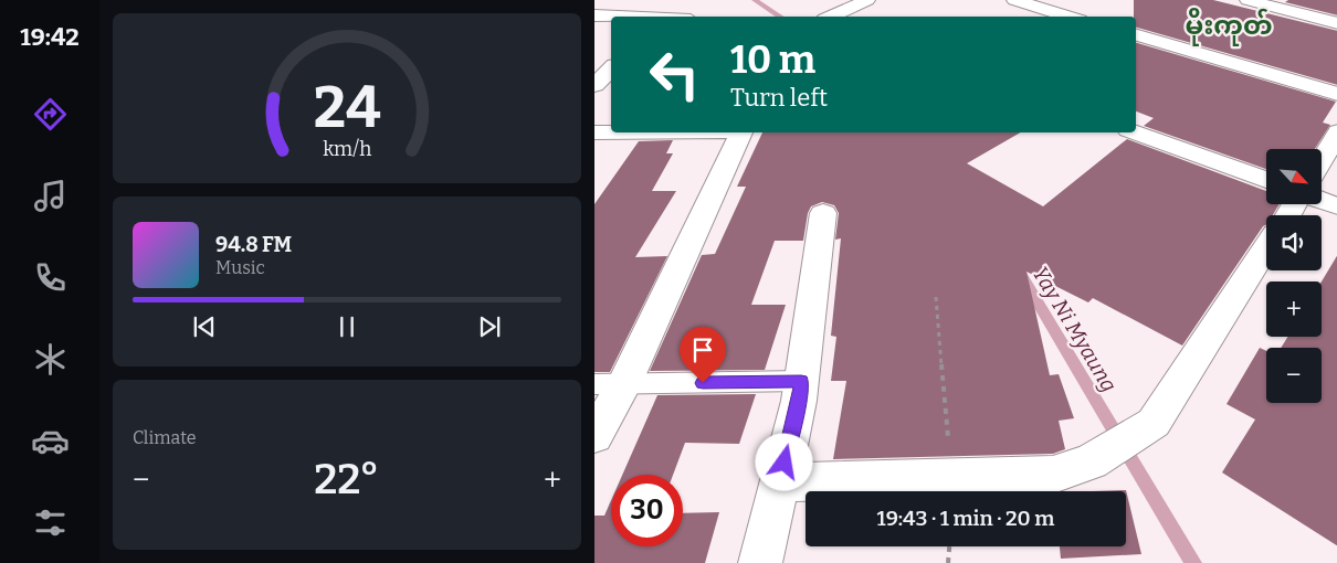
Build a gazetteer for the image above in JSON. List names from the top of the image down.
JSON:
{
  "districts": ["မိုးကုတ်"],
  "water": ["Yay Ni Myaung"],
  "north": "bottom right",
  "page": {
    "tabs": "19:42",
    "turn": ["10 m", "Turn left"],
    "map_buttons": ["+", "−"],
    "song": ["94.8 FM", "Music"],
    "tile": "Climate",
    "heat": ["−", "22°", "+"],
    "limit": "30",
    "trip": "19:43 · 1 min · 20 m",
    "gauge": ["24", "km/h"]
  }
}
